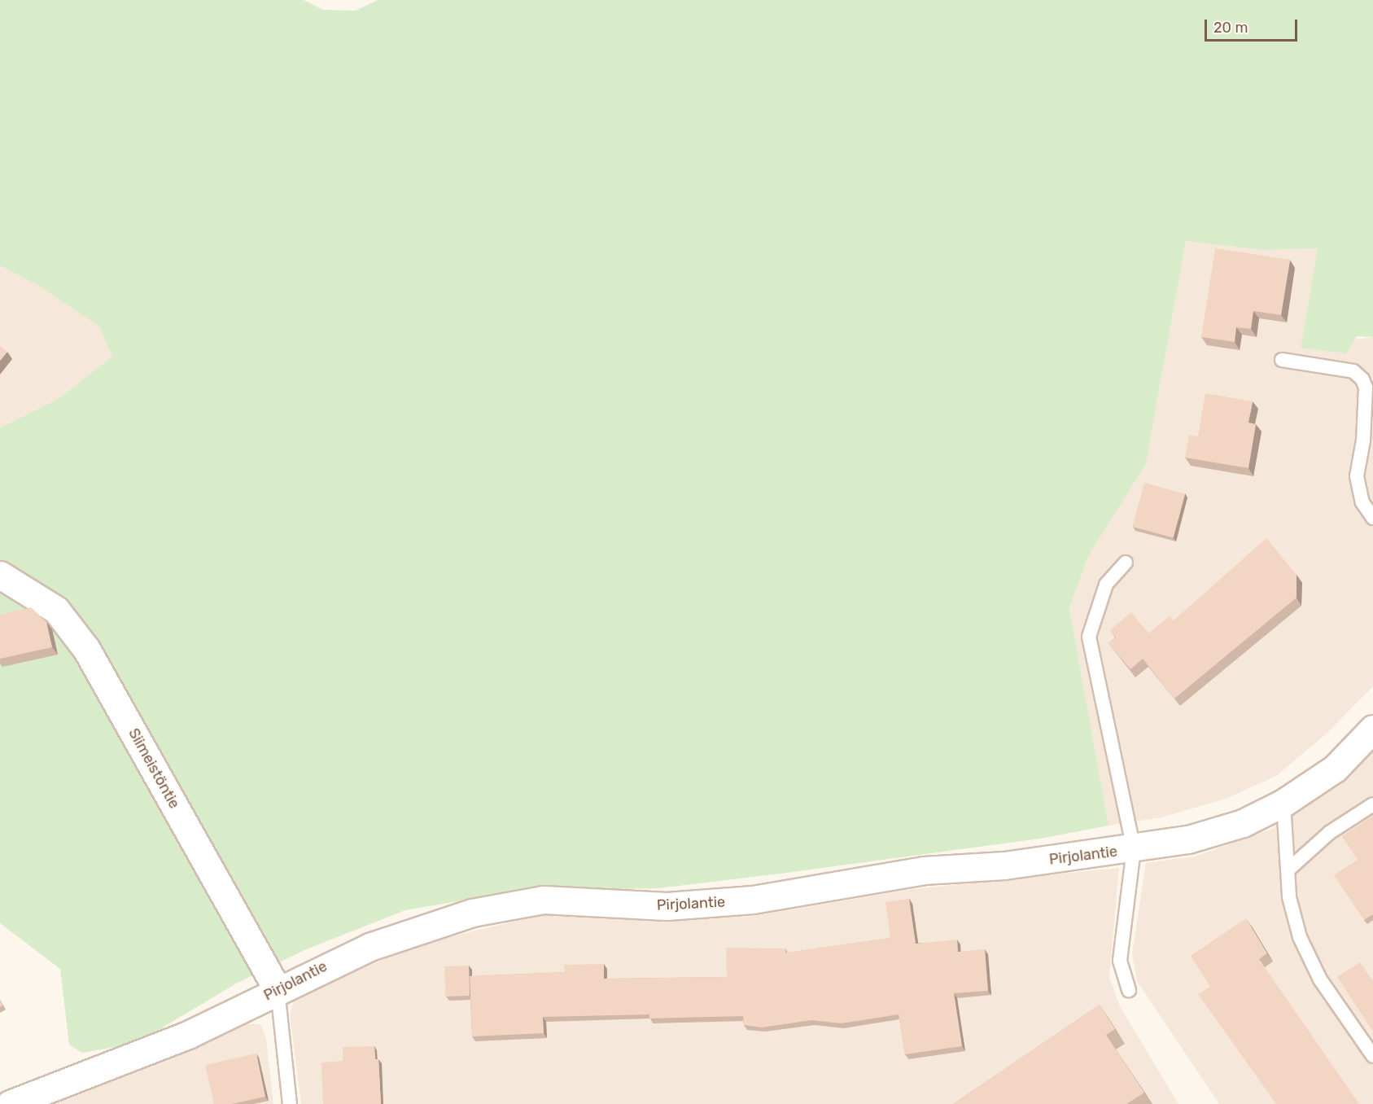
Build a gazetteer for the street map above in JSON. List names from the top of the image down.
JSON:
{
  "streets": {
    "street": ["Siimeistöntie", "Pirjolantie"]
  },
  "crossings": [
    ["Siimeistöntie", "Pirjolantie"]
  ],
  "scale_bar": "20 m"
}
